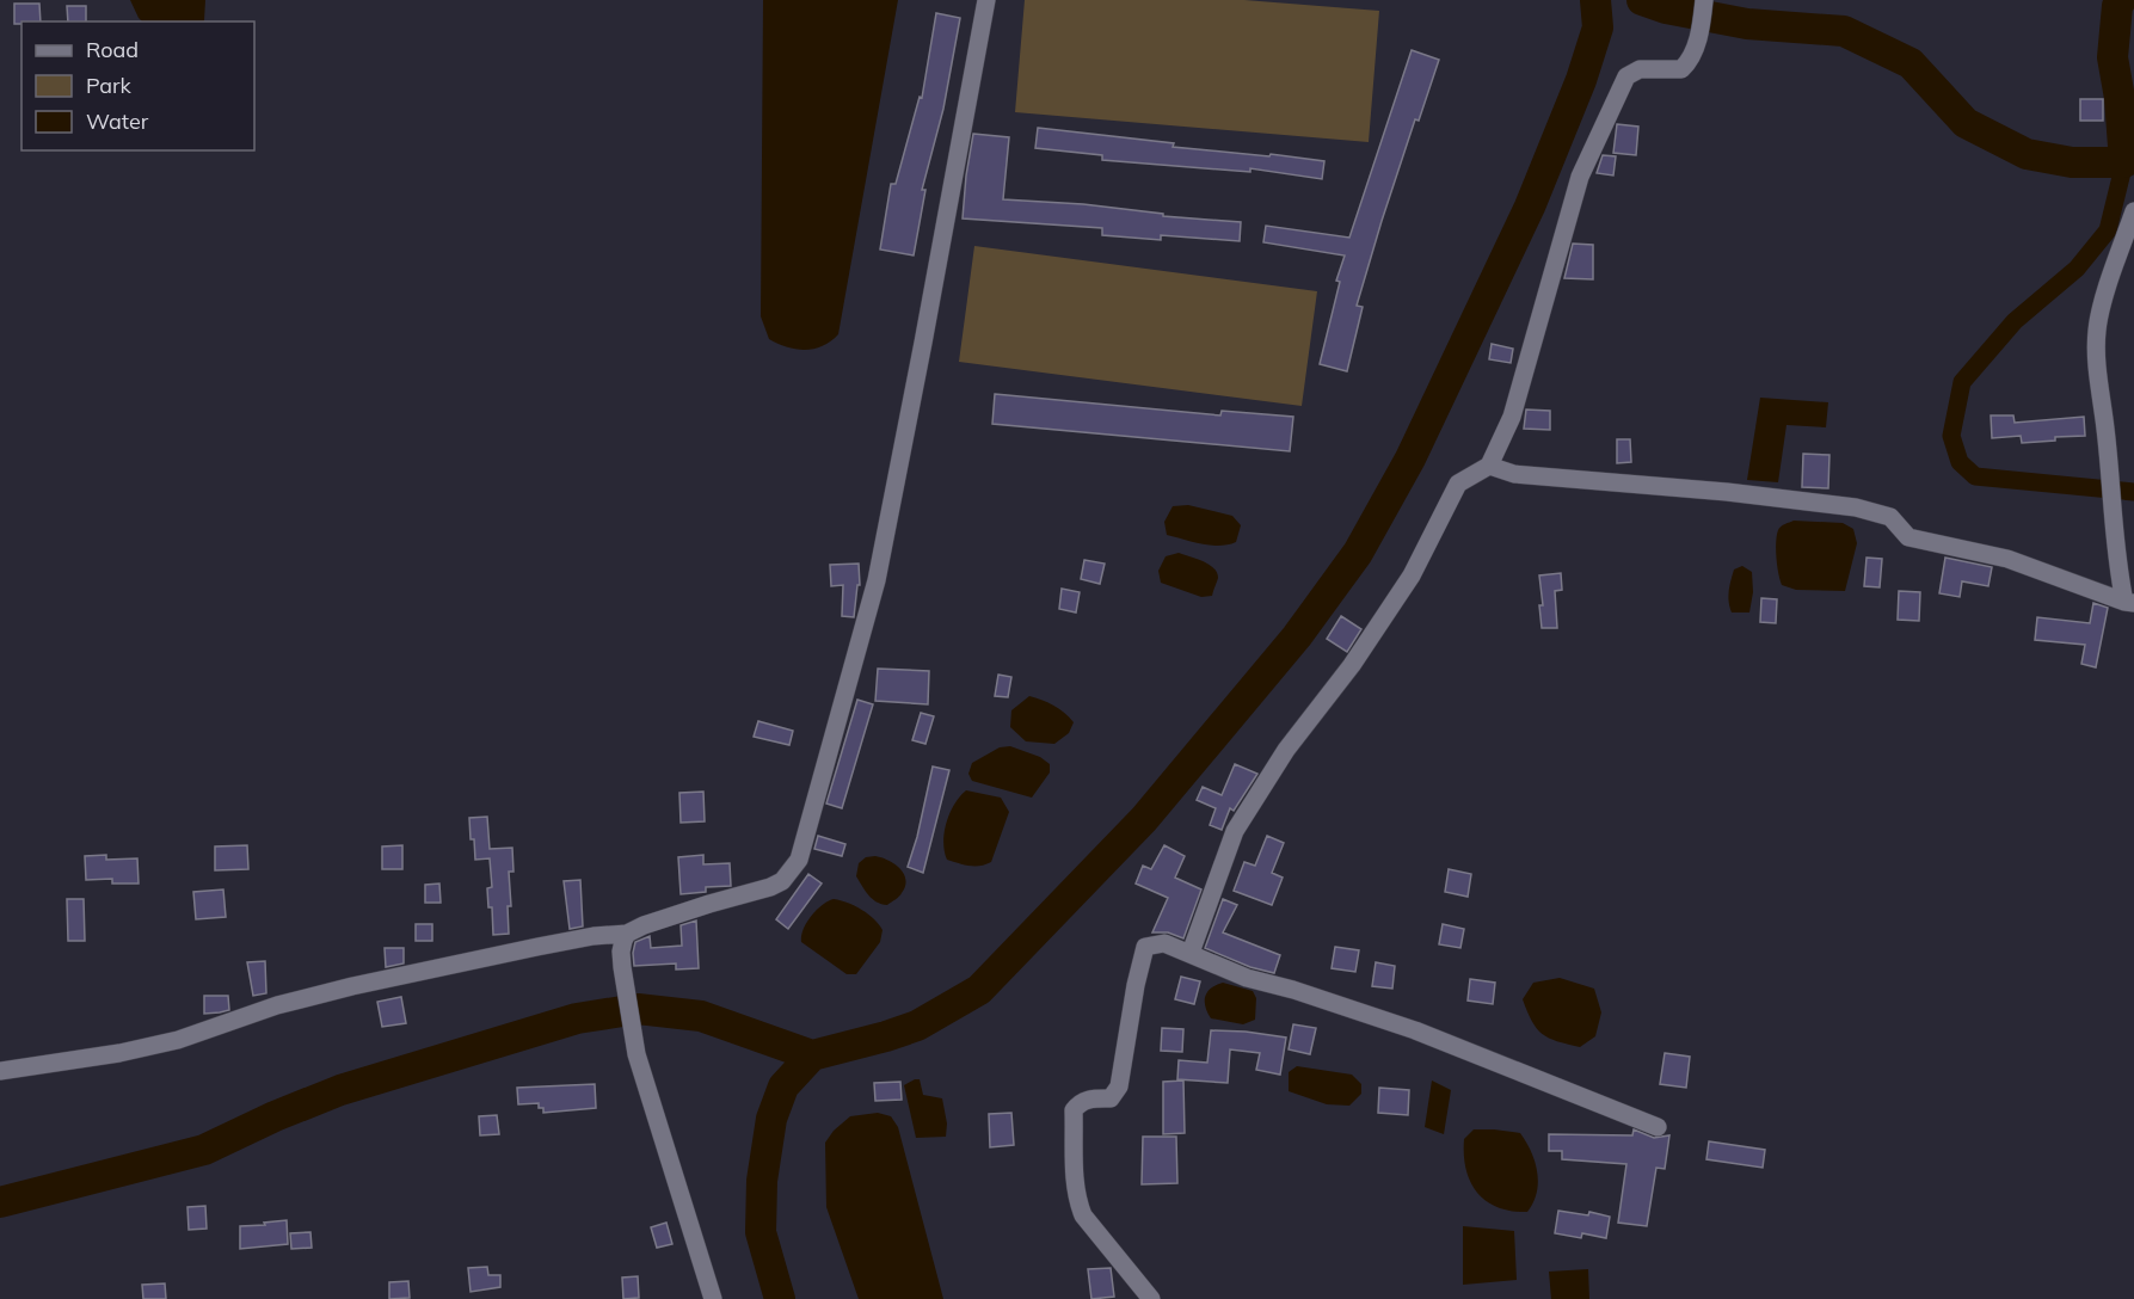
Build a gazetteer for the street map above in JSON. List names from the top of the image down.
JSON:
{
  "legend": ["Road", "Park", "Water"]
}
